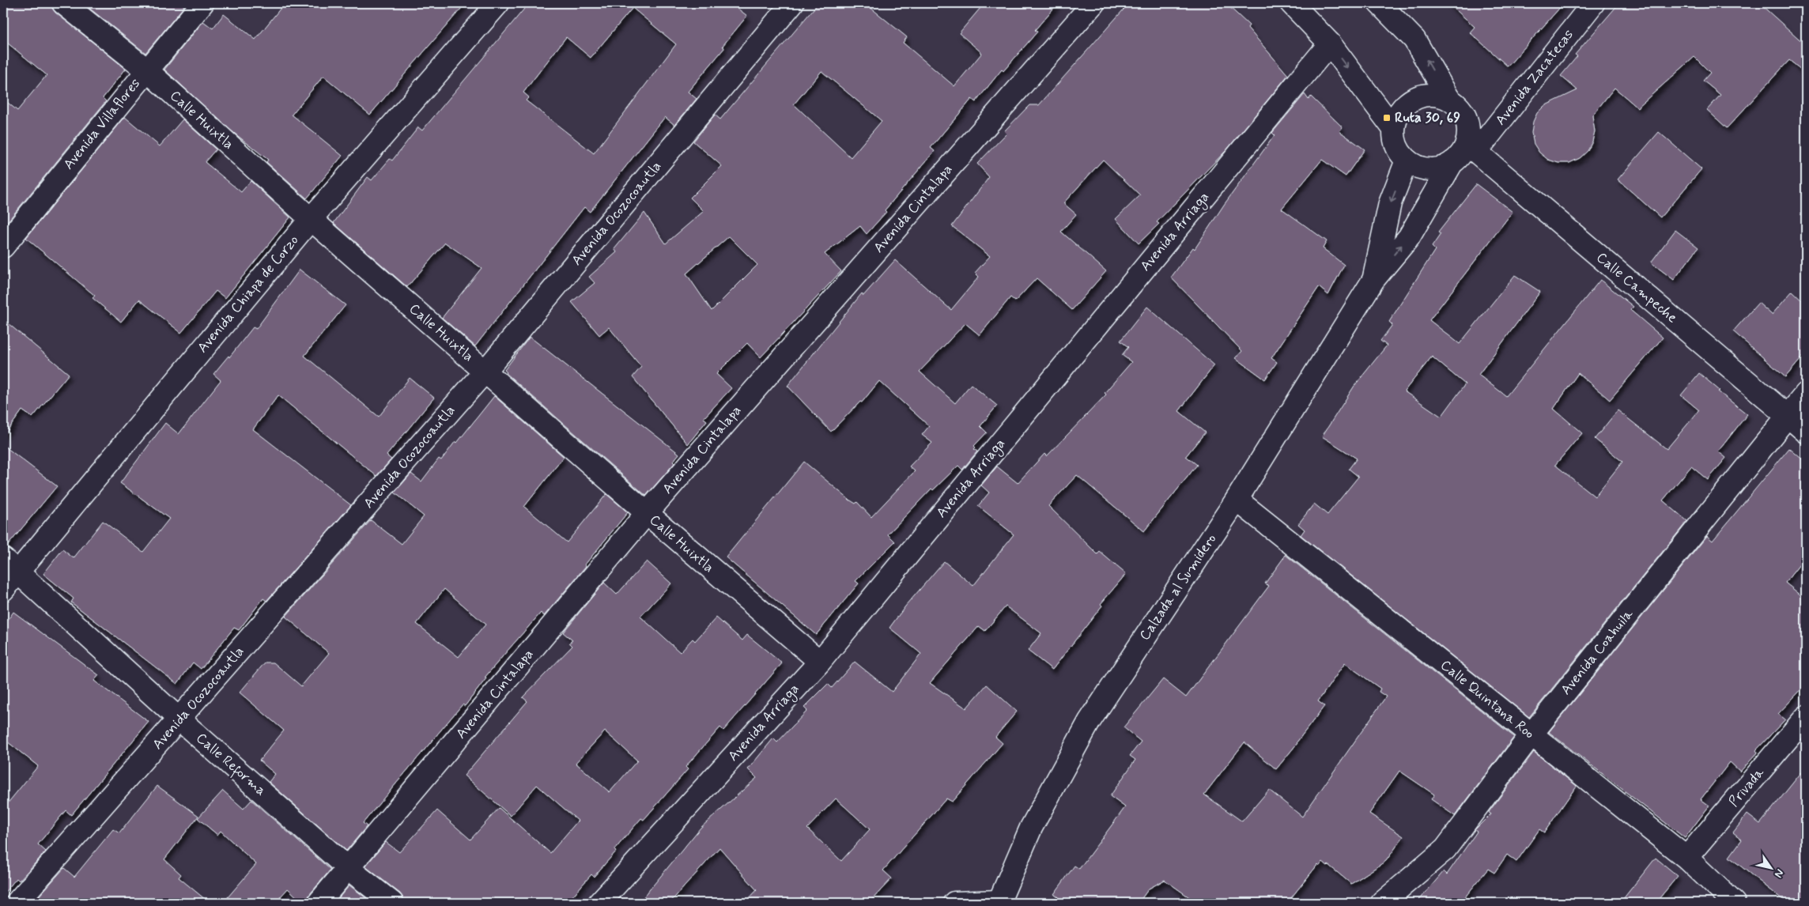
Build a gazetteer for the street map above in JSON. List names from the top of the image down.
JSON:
{
  "streets": {
    "street": [
      "Avenida Zacatecas",
      "Calle Huixtla",
      "Avenida Villaflores",
      "Avenida Cintalapa",
      "Avenida Ocozocoautla",
      "Avenida Arriaga",
      "Calle Campeche",
      "Avenida Chiapa de Corzo",
      "Calzada al Sumidero",
      "Avenida Coahuila",
      "Calle Quintana Roo",
      "Calle Reforma",
      "Privada"
    ]
  },
  "crossings": [
    ["Avenida Zacatecas", "Calle Campeche"],
    ["Avenida Zacatecas", "Calzada al Sumidero"],
    ["Calle Huixtla", "Avenida Villaflores"],
    ["Calle Huixtla", "Avenida Cintalapa"],
    ["Calle Huixtla", "Avenida Ocozocoautla"],
    ["Calle Huixtla", "Avenida Arriaga"],
    ["Calle Huixtla", "Avenida Chiapa de Corzo"],
    ["Avenida Cintalapa", "Calle Reforma"],
    ["Avenida Ocozocoautla", "Calle Reforma"],
    ["Calle Campeche", "Calzada al Sumidero"],
    ["Calle Campeche", "Avenida Coahuila"],
    ["Avenida Chiapa de Corzo", "Calle Reforma"],
    ["Calzada al Sumidero", "Calle Quintana Roo"],
    ["Avenida Coahuila", "Calle Quintana Roo"],
    ["Calle Quintana Roo", "Privada"]
  ],
  "places": {
    "transit": ["Ruta 30, 69"]
  },
  "north": "bottom right"
}
